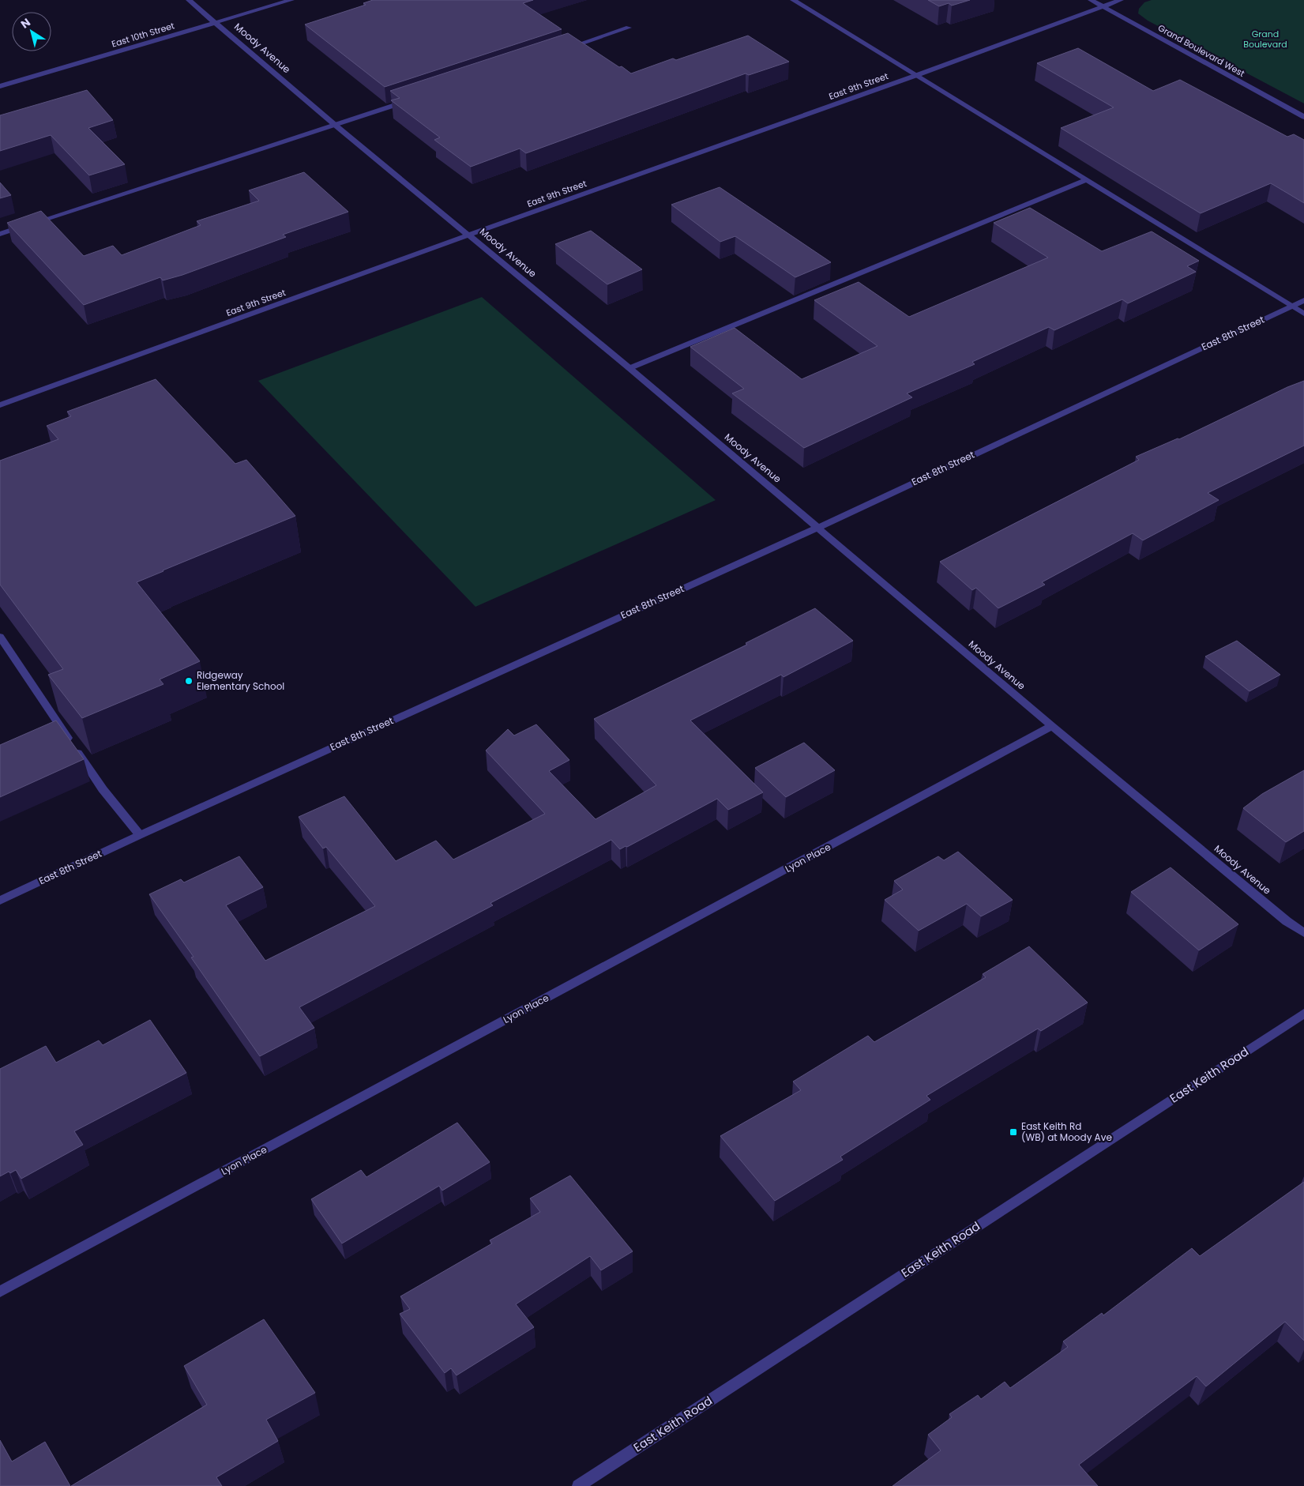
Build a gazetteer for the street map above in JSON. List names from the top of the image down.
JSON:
{
  "streets": {
    "street": [
      "East 10th Street",
      "Moody Avenue",
      "Grand Boulevard West",
      "East 9th Street",
      "East 8th Street",
      "Lyon Place",
      "East Keith Road"
    ]
  },
  "crossings": [
    ["East 10th Street", "Moody Avenue"],
    ["Moody Avenue", "East 9th Street"],
    ["Moody Avenue", "East 8th Street"],
    ["Moody Avenue", "Lyon Place"],
    ["Grand Boulevard West", "East 9th Street"]
  ],
  "parks": ["Grand Boulevard"],
  "places": {
    "other": ["Ridgeway Elementary School"],
    "transit": ["East Keith Rd (WB) at Moody Ave"]
  },
  "north": "top left"
}
